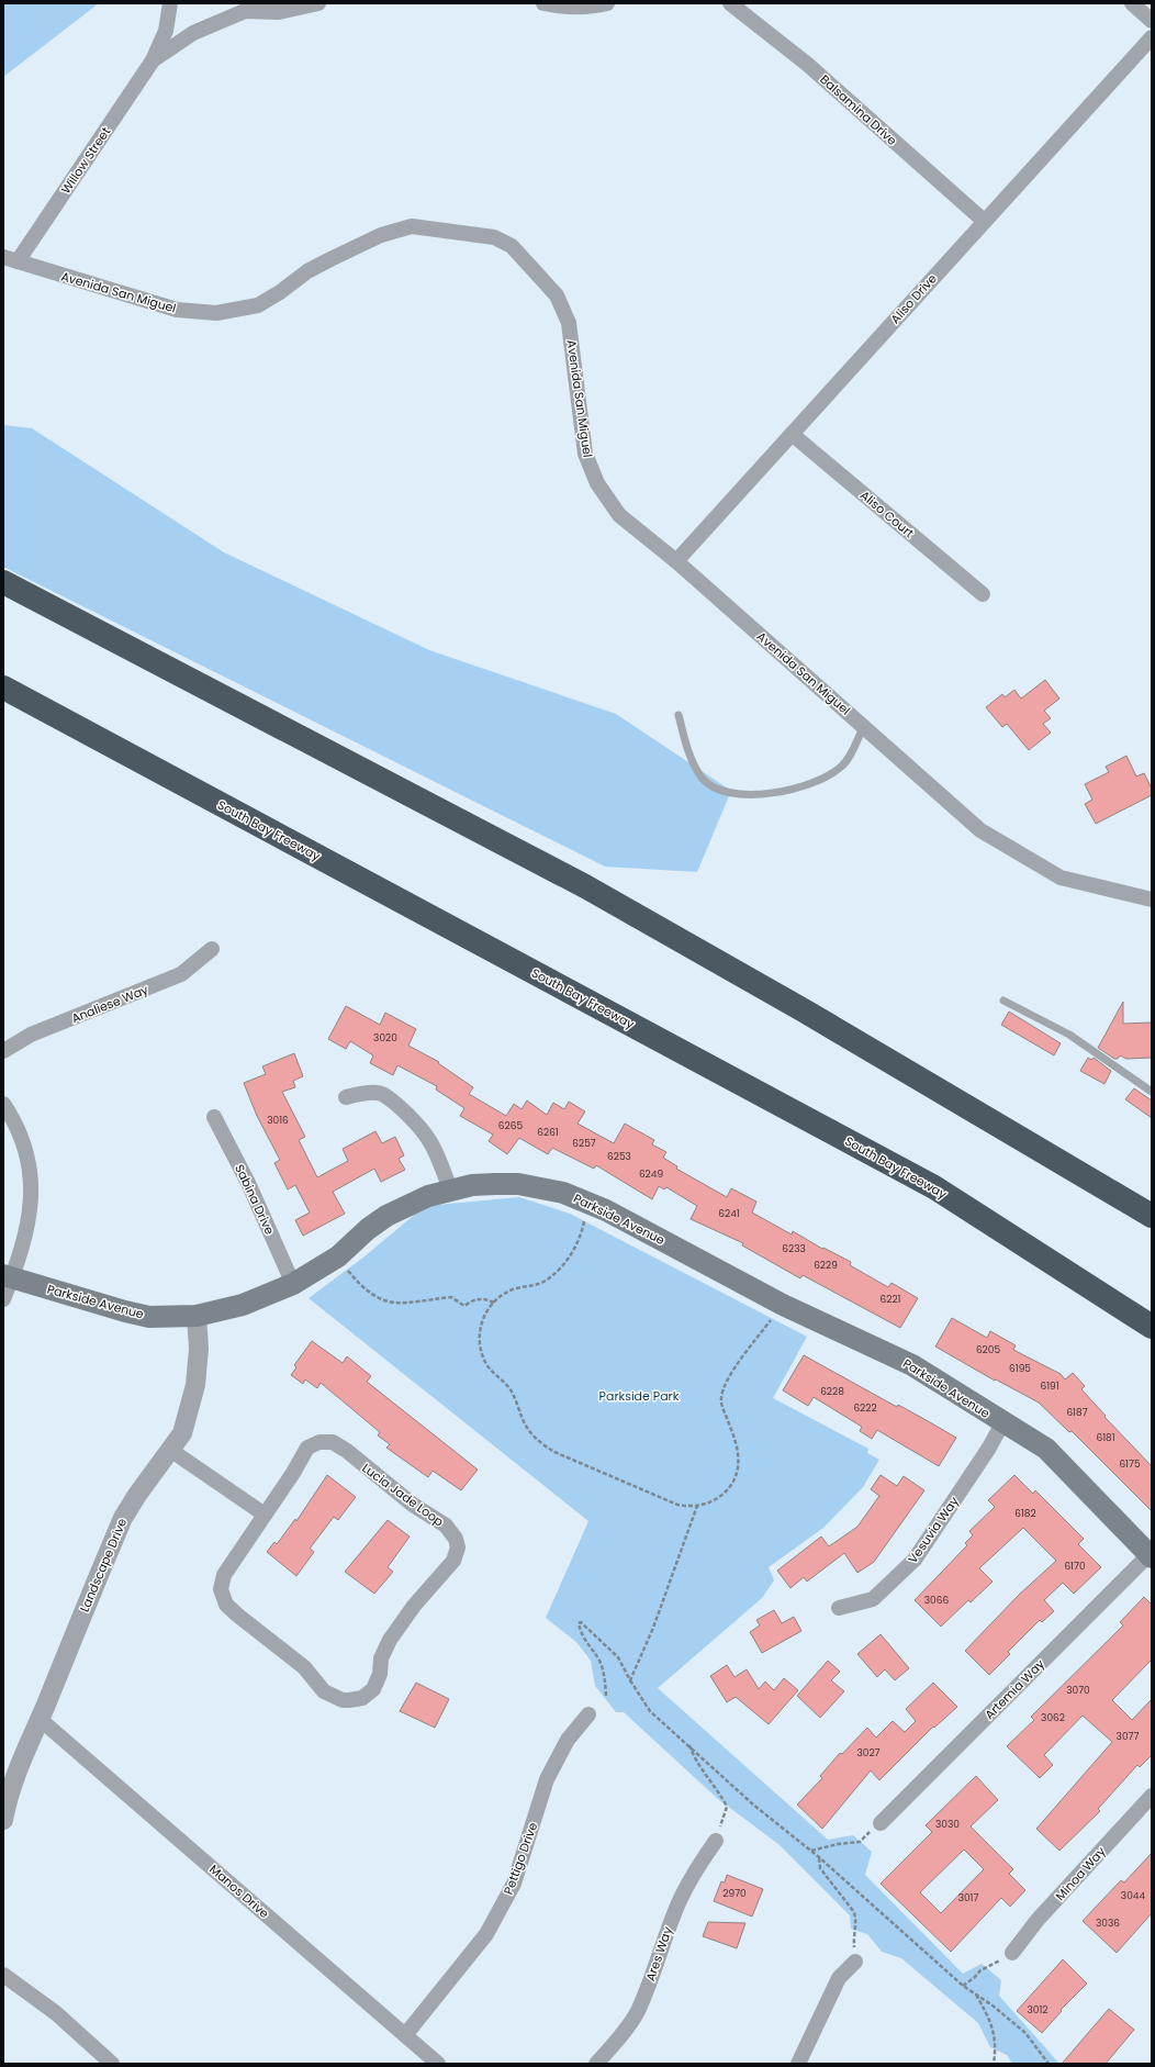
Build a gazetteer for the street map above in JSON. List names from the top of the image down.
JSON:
{
  "streets": {
    "highway": ["South Bay Freeway"],
    "main road": ["Parkside Avenue"],
    "street": [
      "Balsamina Drive",
      "Willow Street",
      "Avenida San Miguel",
      "Aliso Drive",
      "Aliso Court",
      "Analiese Way",
      "Sabina Drive",
      "Lucia Jade Loop",
      "Vesuvia Way",
      "Landscape Drive",
      "Artemia Way",
      "Pettigo Drive",
      "Minoa Way",
      "Manos Drive",
      "Ares Way"
    ]
  },
  "crossings": [
    ["Balsamina Drive", "Aliso Drive"],
    ["Willow Street", "Avenida San Miguel"],
    ["Avenida San Miguel", "Aliso Drive"],
    ["Aliso Drive", "Aliso Court"],
    ["Sabina Drive", "Parkside Avenue"],
    ["Parkside Avenue", "Vesuvia Way"],
    ["Parkside Avenue", "Landscape Drive"],
    ["Parkside Avenue", "Artemia Way"],
    ["Landscape Drive", "Manos Drive"],
    ["Pettigo Drive", "Manos Drive"]
  ],
  "parks": ["Parkside Park"],
  "house_numbers": [
    "3020",
    "3016",
    "6265",
    "6261",
    "6257",
    "6253",
    "6249",
    "6241",
    "6233",
    "6229",
    "6221",
    "6205",
    "6195",
    "6191",
    "6228",
    "6222",
    "6187",
    "6181",
    "6175",
    "6182",
    "6170",
    "3066",
    "3070",
    "3062",
    "3077",
    "3027",
    "3030",
    "2970",
    "3044",
    "3017",
    "3036",
    "3012"
  ]
}
